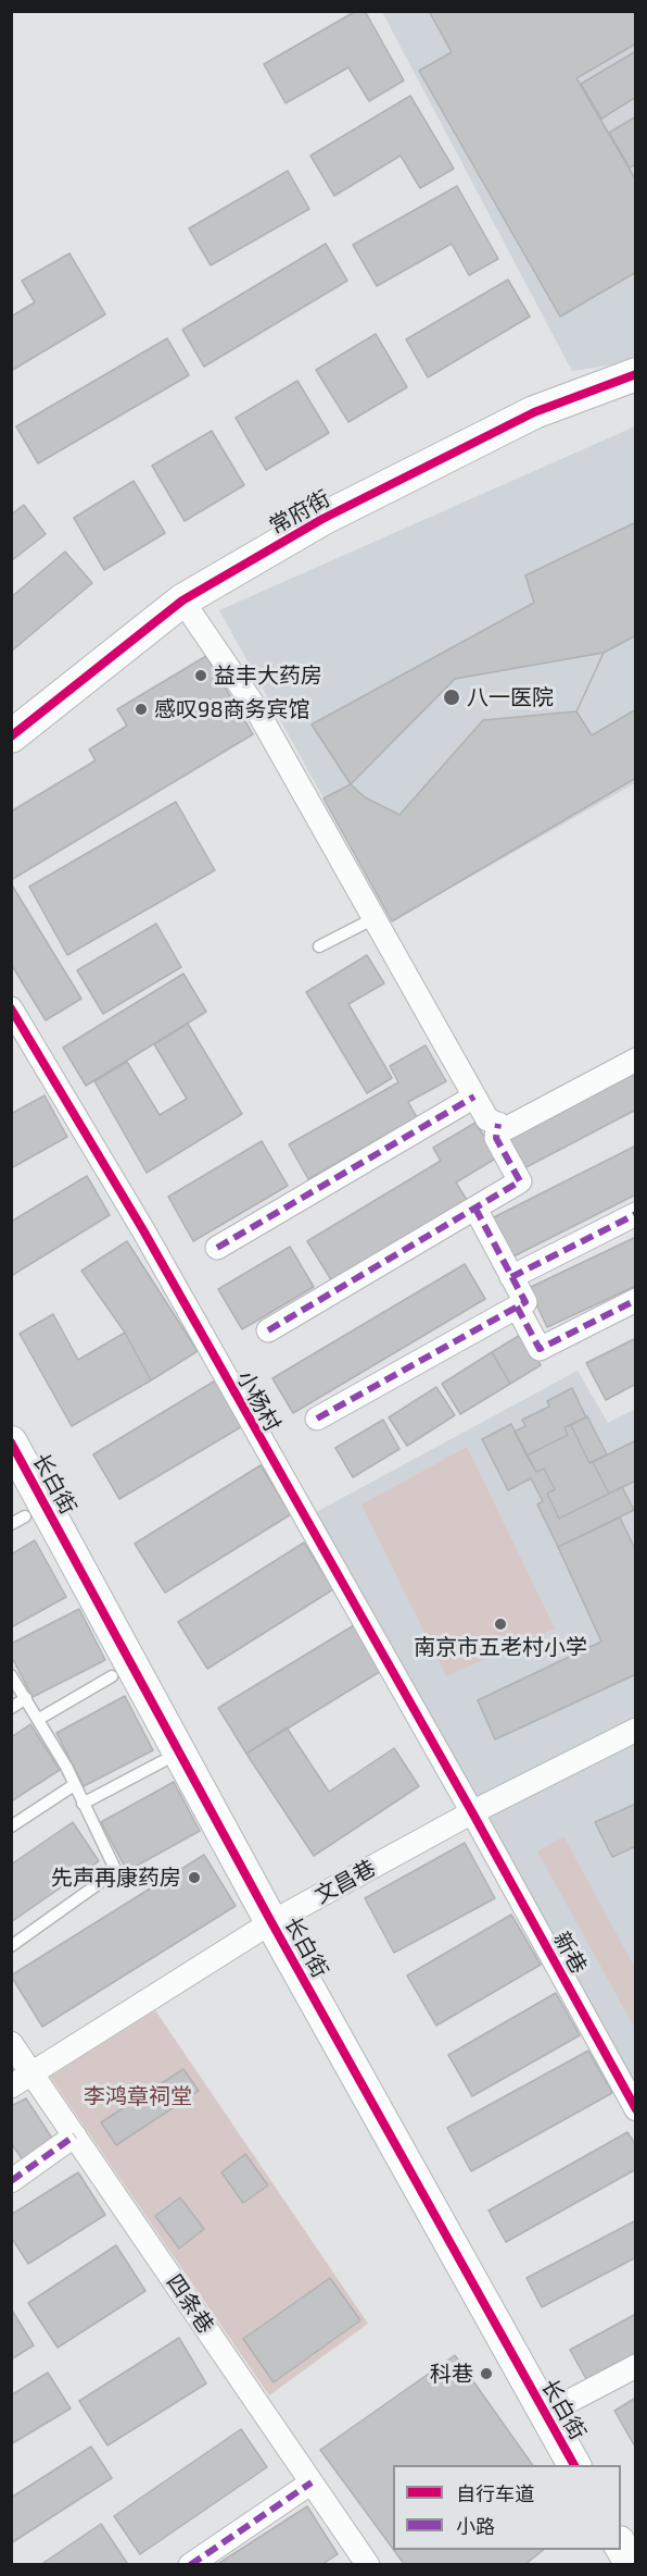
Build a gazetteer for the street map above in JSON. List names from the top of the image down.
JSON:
{
  "streets": {
    "street": [
      "常府街",
      "小杨村",
      "长白街",
      "文昌巷",
      "新巷",
      "四条巷"
    ]
  },
  "crossings": [
    ["小杨村", "文昌巷"],
    ["小杨村", "新巷"],
    ["长白街", "文昌巷"],
    ["文昌巷", "新巷"],
    ["文昌巷", "四条巷"]
  ],
  "parks": ["李鸿章祠堂"],
  "places": [
    "益丰大药房",
    "八一医院",
    "感叹98商务宾馆",
    "南京市五老村小学",
    "先声再康药房",
    "科巷"
  ],
  "legend": ["自行车道", "小路"]
}
